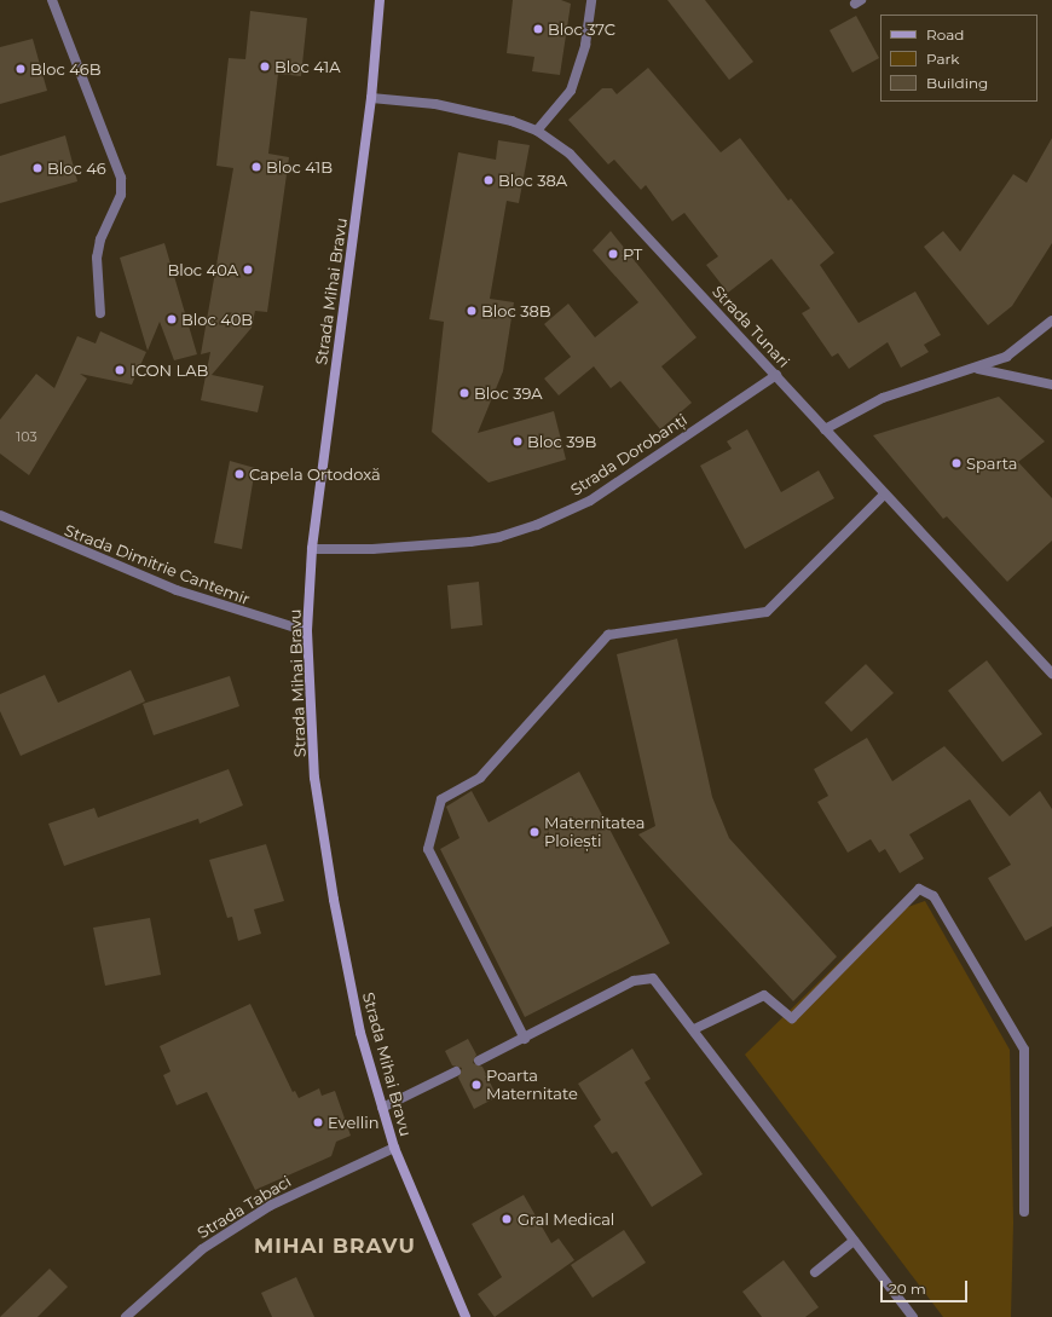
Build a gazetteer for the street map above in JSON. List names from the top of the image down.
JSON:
{
  "streets": {
    "main road": ["Strada Mihai Bravu"],
    "street": [
      "Strada Tunari",
      "Strada Dorobanți",
      "Strada Dimitrie Cantemir",
      "Strada Tabaci"
    ]
  },
  "crossings": [
    ["Strada Mihai Bravu", "Strada Tunari"],
    ["Strada Mihai Bravu", "Strada Dorobanți"],
    ["Strada Mihai Bravu", "Strada Dimitrie Cantemir"],
    ["Strada Mihai Bravu", "Strada Tabaci"],
    ["Strada Tunari", "Strada Dorobanți"]
  ],
  "districts": ["MIHAI BRAVU"],
  "places": [
    "Bloc 37C",
    "Bloc 41A",
    "Bloc 46B",
    "Bloc 41B",
    "Bloc 46",
    "Bloc 38A",
    "PT",
    "Bloc 40A",
    "Bloc 38B",
    "Bloc 40B",
    "ICON LAB",
    "Bloc 39A",
    "Bloc 39B",
    "Sparta",
    "Capela Ortodoxă",
    "Maternitatea Ploiești",
    "Poarta Maternitate",
    "Evellin",
    "Gral Medical"
  ],
  "house_numbers": ["103"],
  "legend": ["Road", "Park", "Building"],
  "scale_bar": "20 m"
}
